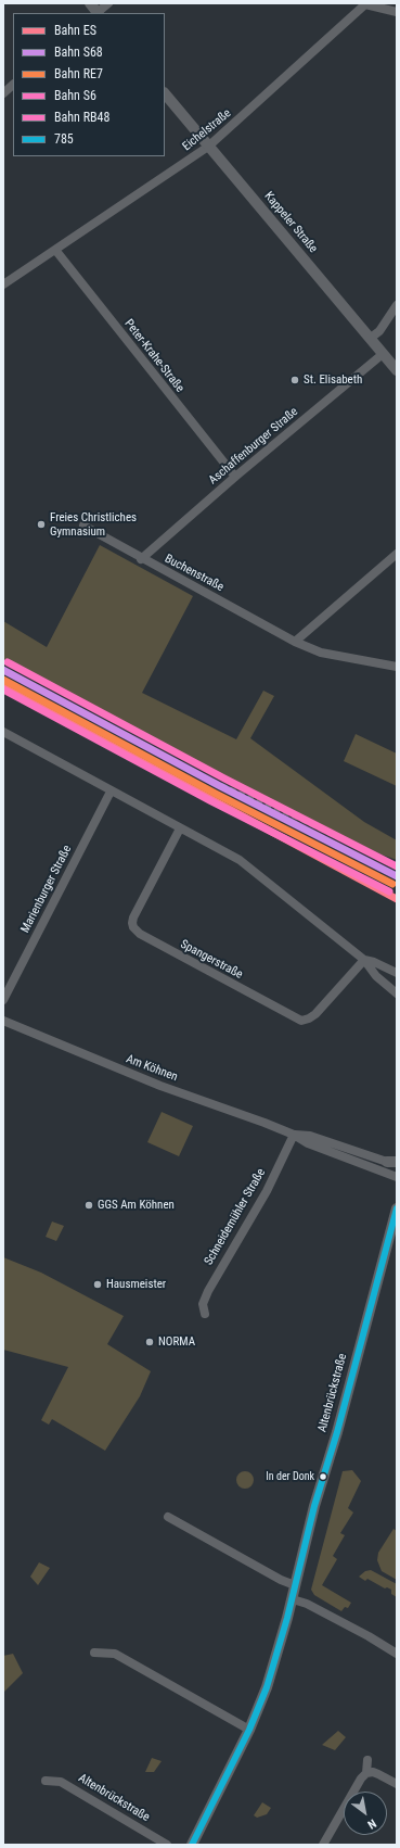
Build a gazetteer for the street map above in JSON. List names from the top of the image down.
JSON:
{
  "streets": {
    "street": [
      "Eichelstraße",
      "Kappeler Straße",
      "Peter-Krahe-Straße",
      "Aschaffenburger Straße",
      "Buchenstraße",
      "Marienburger Straße",
      "Spangerstraße",
      "Am Köhnen",
      "Schneidemühler Straße",
      "Altenbrückstraße"
    ]
  },
  "crossings": [
    ["Eichelstraße", "Kappeler Straße"],
    ["Eichelstraße", "Peter-Krahe-Straße"],
    ["Kappeler Straße", "Aschaffenburger Straße"],
    ["Peter-Krahe-Straße", "Aschaffenburger Straße"],
    ["Aschaffenburger Straße", "Buchenstraße"],
    ["Am Köhnen", "Schneidemühler Straße"]
  ],
  "places": [
    "St. Elisabeth",
    "Freies Christliches Gymnasium",
    "GGS Am Köhnen",
    "Hausmeister",
    "NORMA",
    "In der Donk"
  ],
  "lines": [
    "rail line S6",
    "rail line S68",
    "rail line RE7",
    "rail line ES",
    "rail line RB48",
    "transit line 785"
  ],
  "legend": [
    "Bahn ES",
    "Bahn S68",
    "Bahn RE7",
    "Bahn S6",
    "Bahn RB48",
    "785"
  ],
  "north": "bottom right"
}
